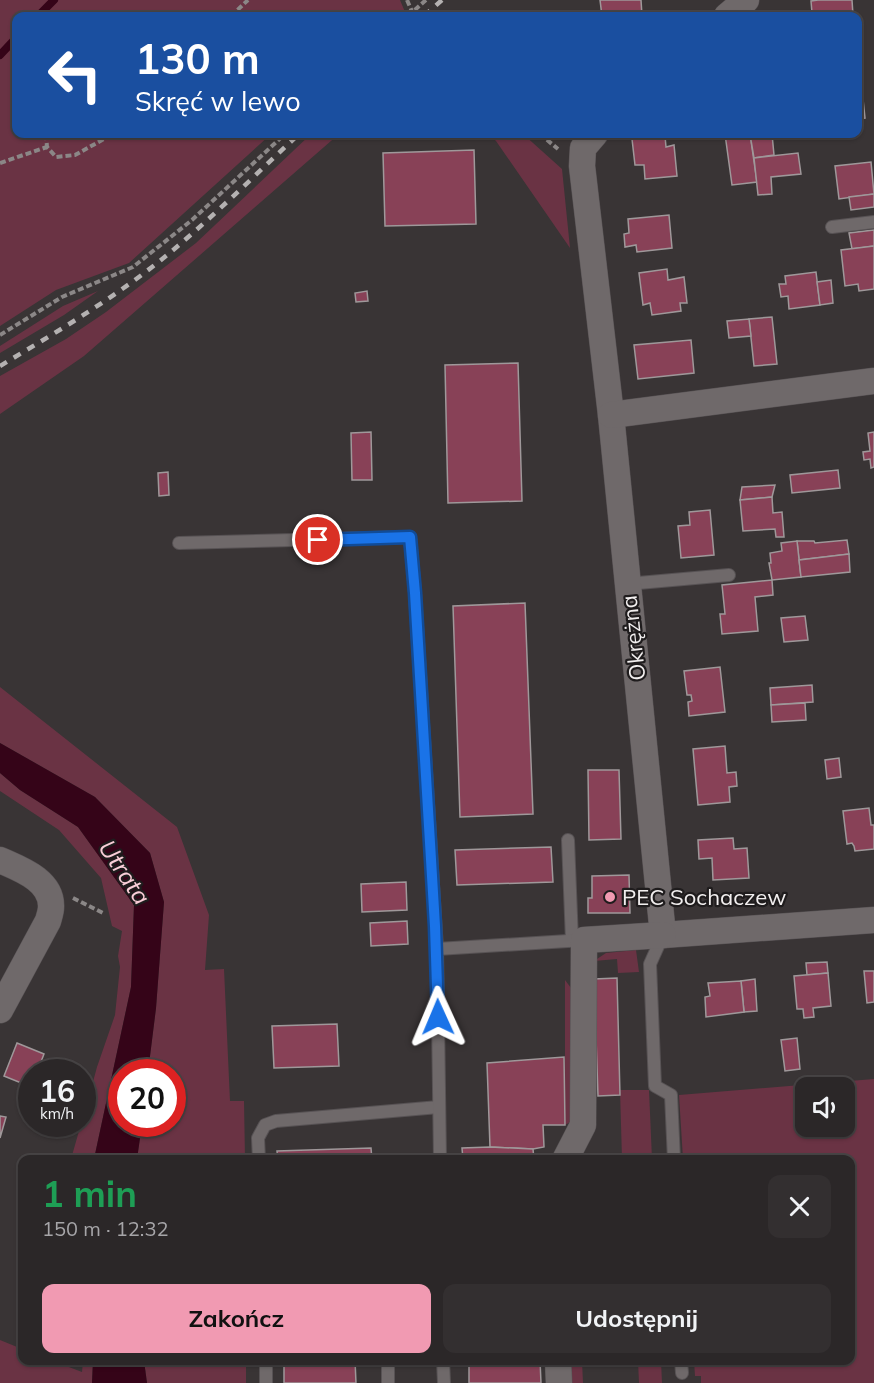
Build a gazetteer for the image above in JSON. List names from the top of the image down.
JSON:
{
  "streets": {
    "street": ["Okrężna"]
  },
  "water": ["Utrata"],
  "places": ["PEC Sochaczew"],
  "page": {
    "turn": ["130 m", "Skręć w lewo"],
    "speed": "16 km/h",
    "limit": "20",
    "heading": ["1 min", "150 m · 12:32"],
    "buttons": ["Zakończ", "Udostępnij"]
  }
}
